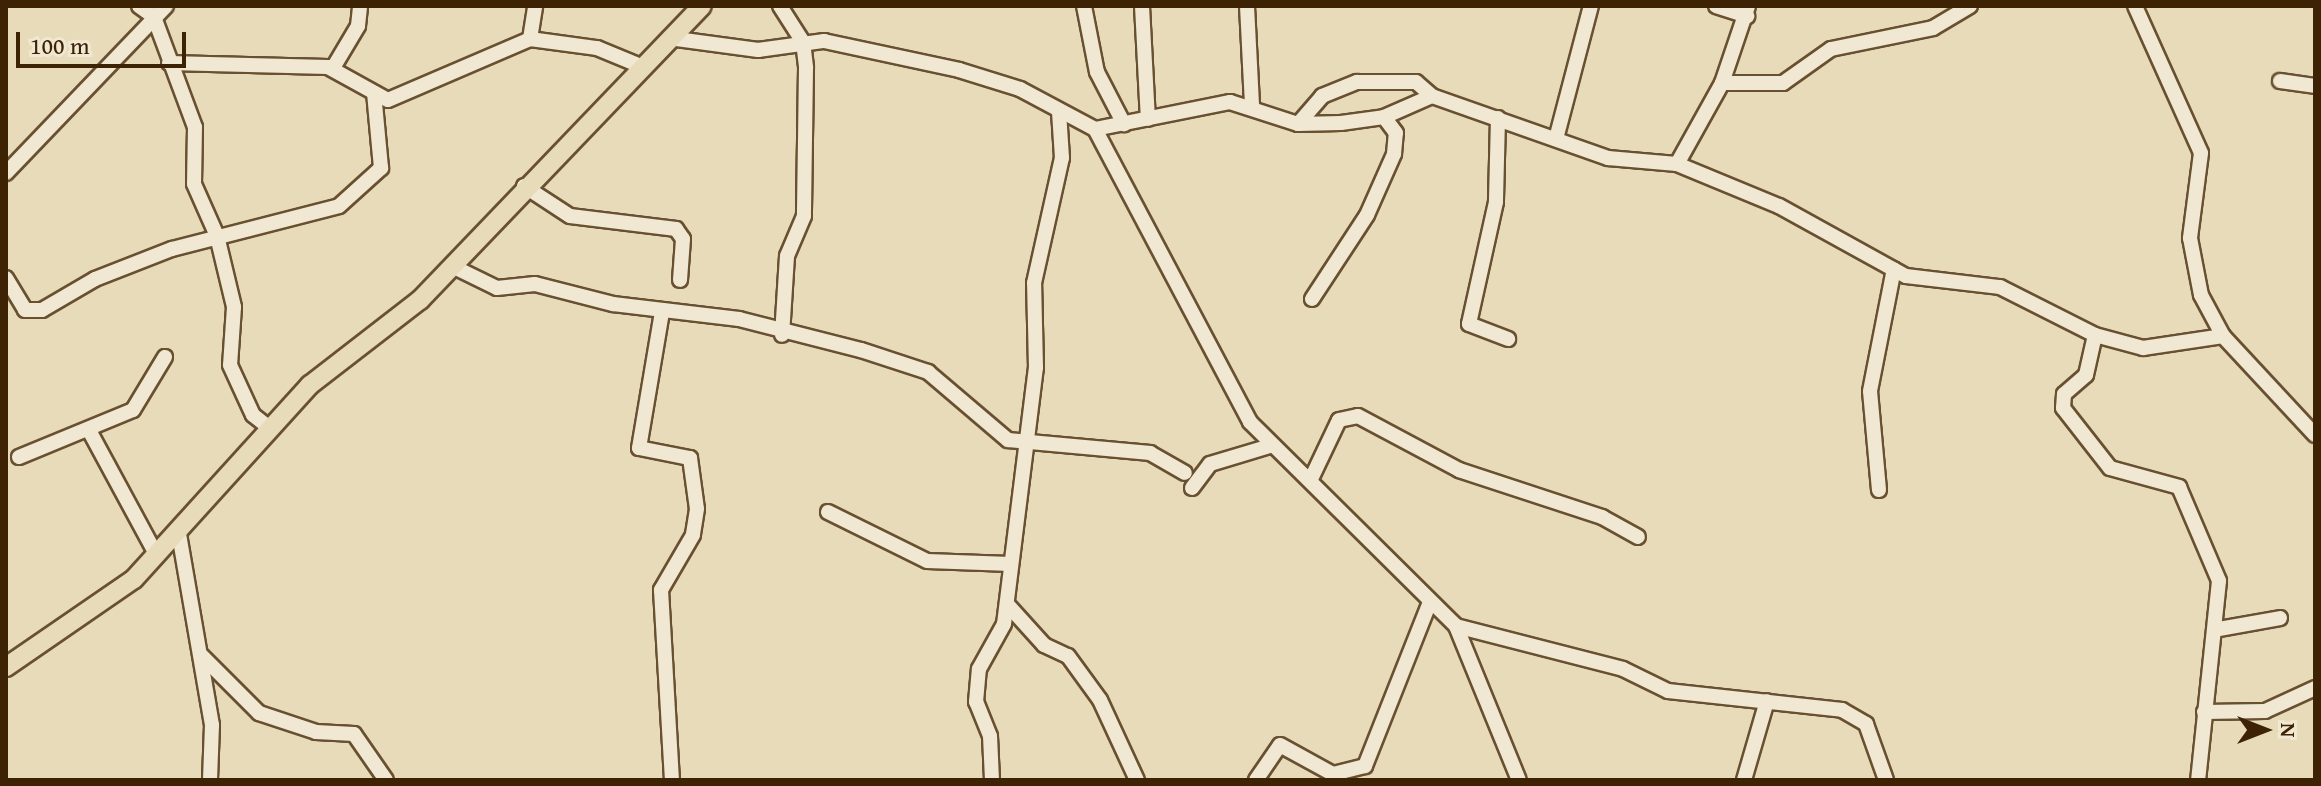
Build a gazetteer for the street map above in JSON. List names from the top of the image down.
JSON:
{
  "scale_bar": "100 m",
  "north": "right"
}
